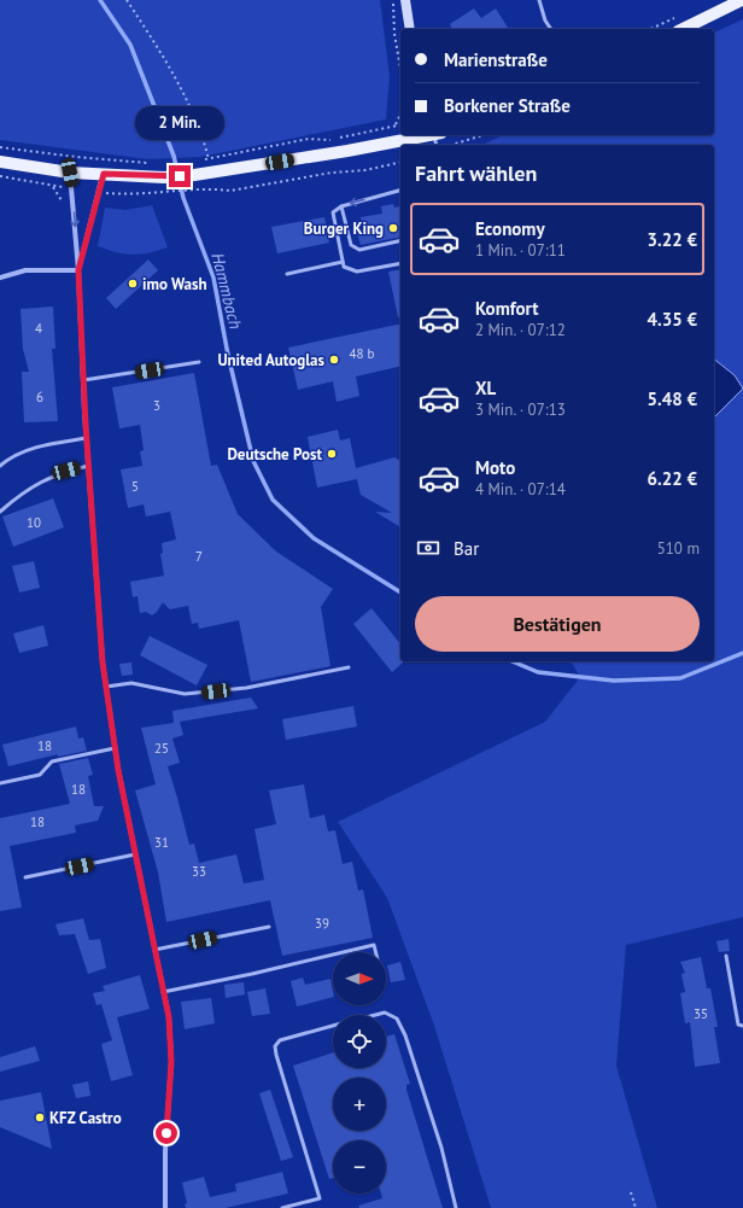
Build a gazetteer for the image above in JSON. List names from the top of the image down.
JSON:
{
  "water": ["Hammbach"],
  "places": [
    "Burger King",
    "imo Wash",
    "United Autoglas",
    "Deutsche Post",
    "KFZ Castro"
  ],
  "house_numbers": [
    "4",
    "48 b",
    "6",
    "3",
    "5",
    "10",
    "7",
    "18",
    "25",
    "18",
    "18",
    "31",
    "33",
    "39",
    "35"
  ],
  "north": "right",
  "page": {
    "banner": ["Marienstraße", "Borkener Straße"],
    "bubble": "2 Min.",
    "heading": "Fahrt wählen",
    "list": [
      {
        "name": "Economy",
        "note": "1 Min. · 07:11",
        "value": "3.22 €"
      },
      {
        "name": "Komfort",
        "note": "2 Min. · 07:12",
        "value": "4.35 €"
      },
      {
        "name": "XL",
        "note": "3 Min. · 07:13",
        "value": "5.48 €"
      },
      {
        "name": "Moto",
        "note": "4 Min. · 07:14",
        "value": "6.22 €"
      }
    ],
    "pay": ["Bar", "510 m"],
    "buttons": "Bestätigen",
    "map_buttons": ["+", "−"]
  }
}
